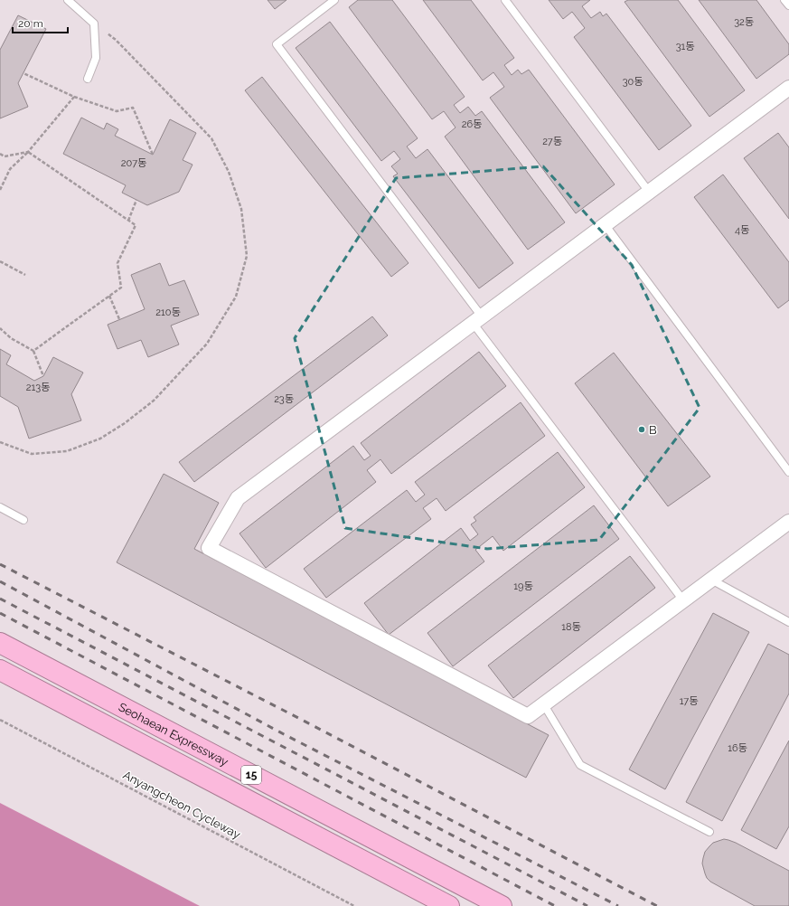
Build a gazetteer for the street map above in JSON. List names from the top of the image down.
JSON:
{
  "streets": {
    "highway": ["Seohaean Expressway", "15"],
    "path": ["Anyangcheon Cycleway"]
  },
  "places": ["B"],
  "house_numbers": [
    "32동",
    "31동",
    "30동",
    "26동",
    "27동",
    "207동",
    "4동",
    "210동",
    "213동",
    "23동",
    "19동",
    "18동",
    "17동",
    "16동"
  ],
  "scale_bar": "20 m"
}
